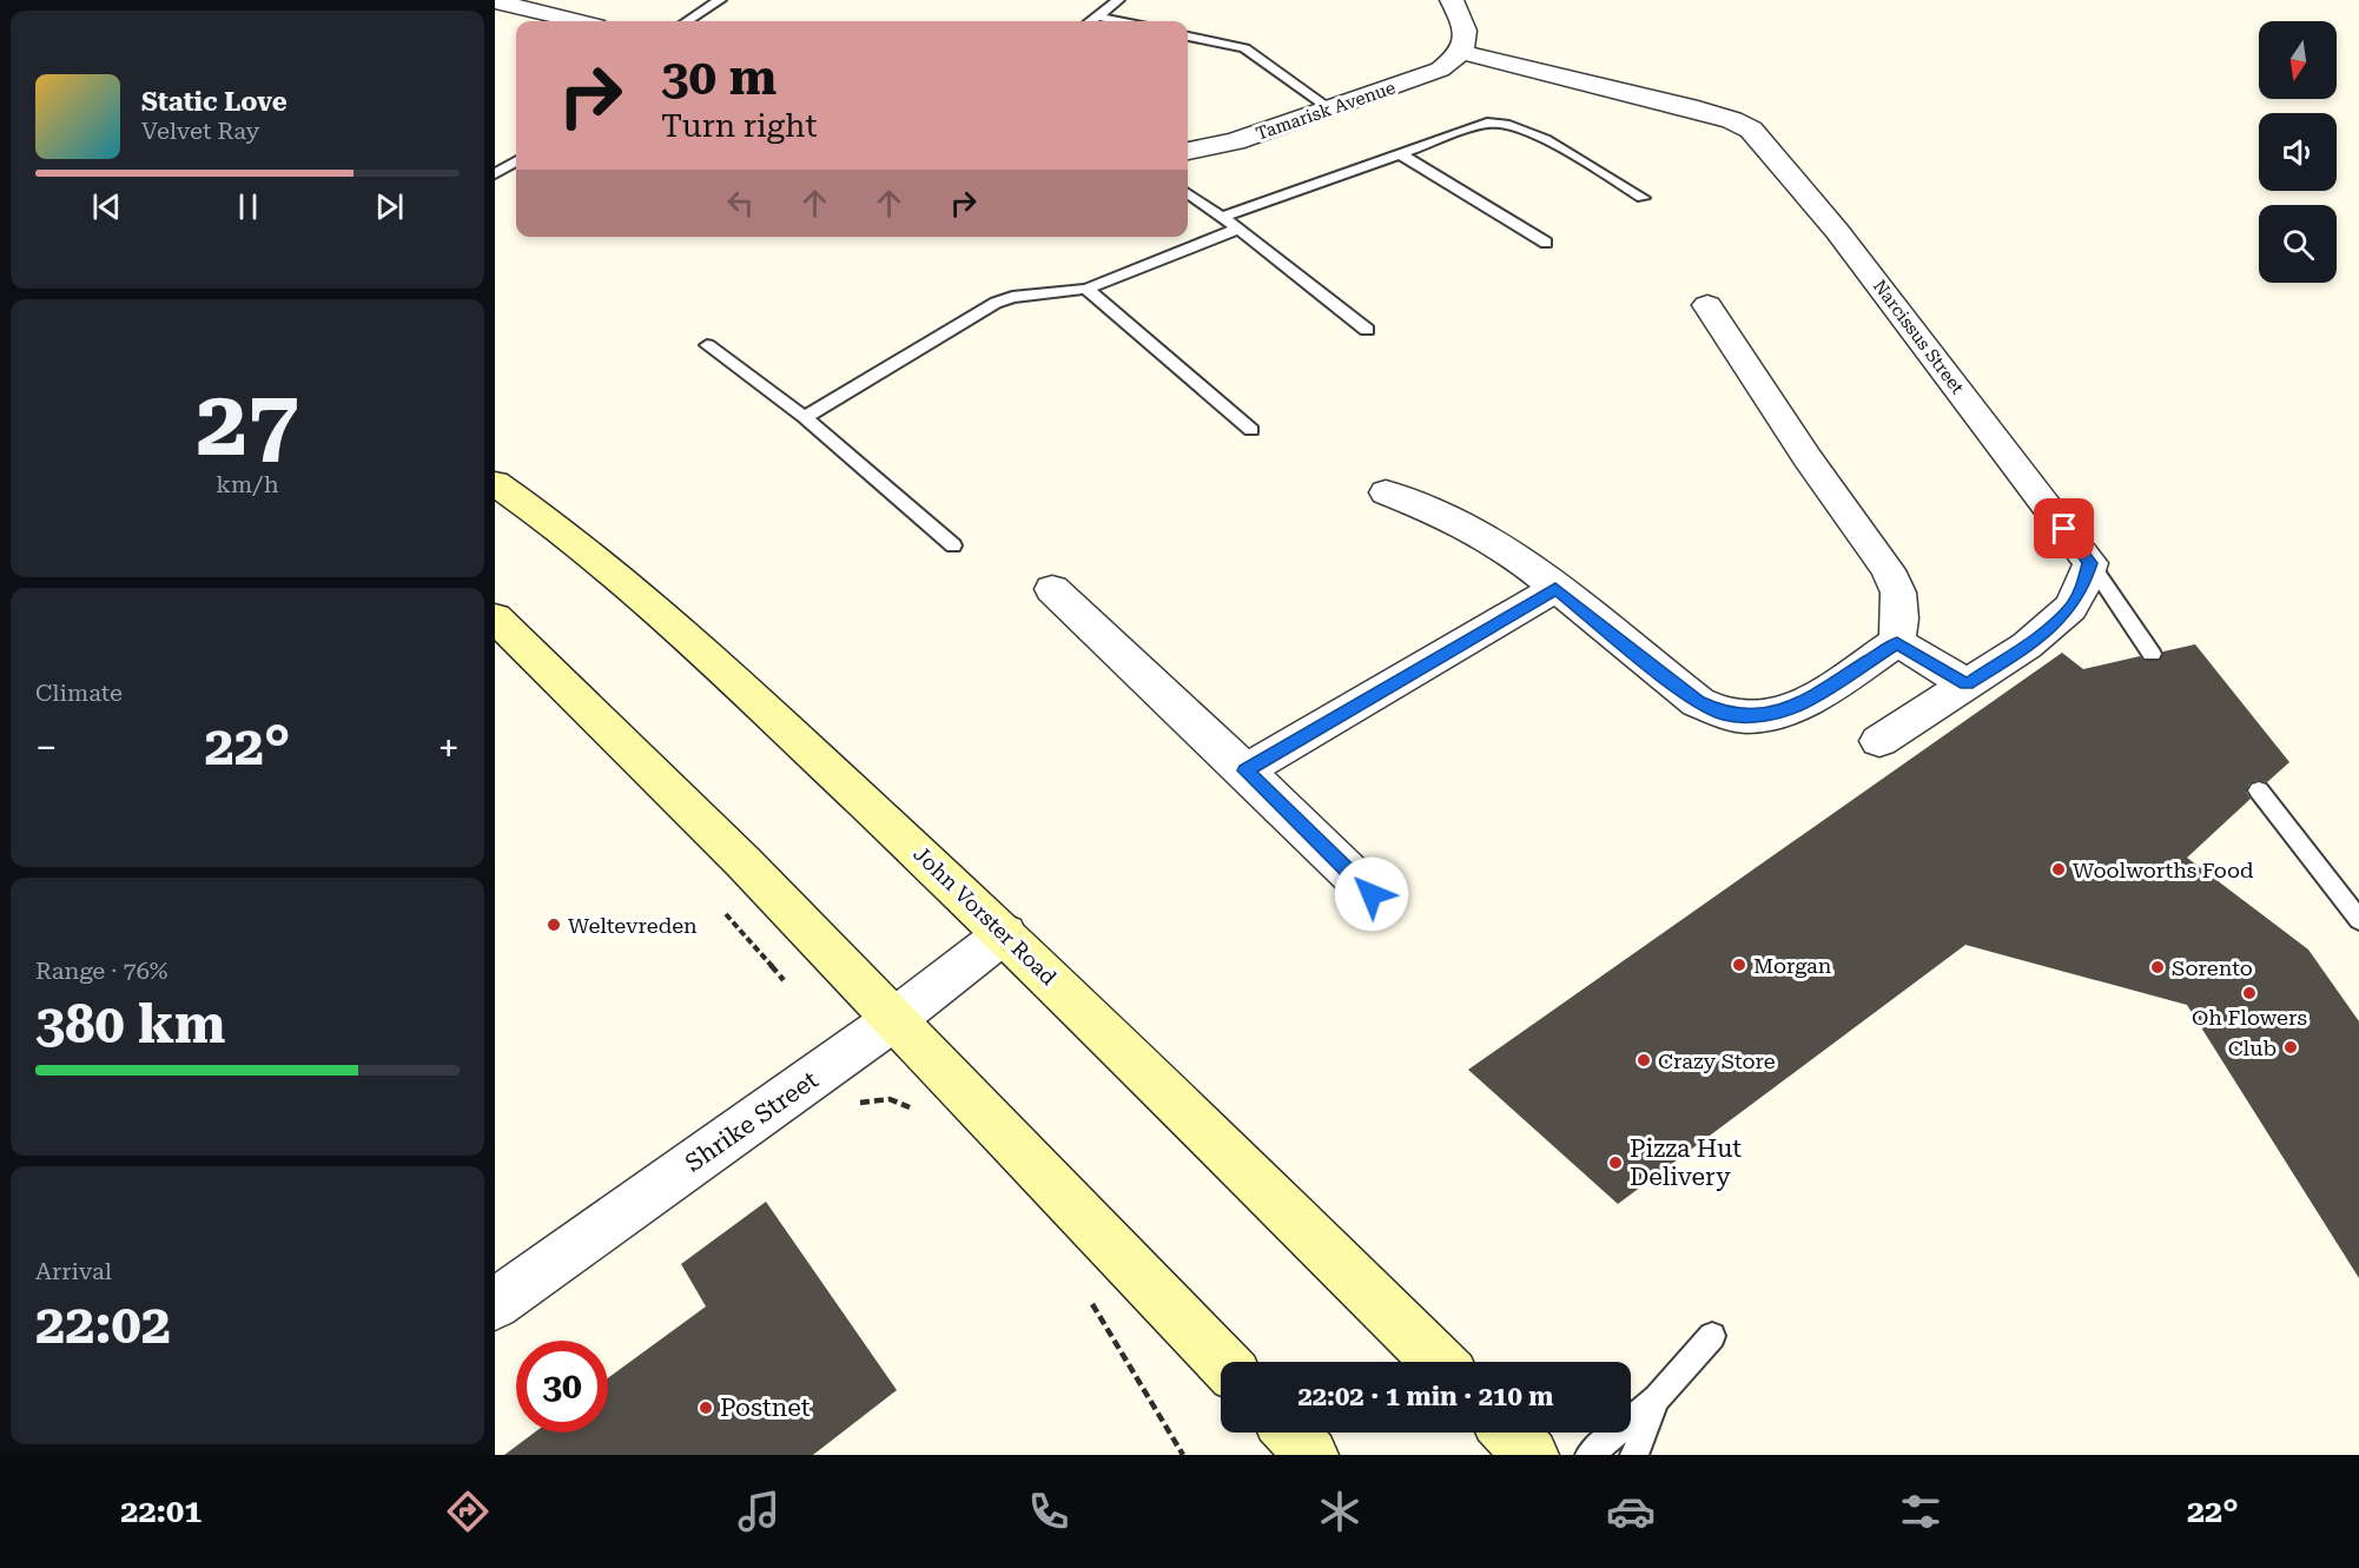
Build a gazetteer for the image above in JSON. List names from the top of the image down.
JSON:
{
  "streets": {
    "main road": ["John Vorster Road"],
    "street": ["Tamarisk Avenue", "Narcissus Street", "Shrike Street"]
  },
  "crossings": [
    ["Tamarisk Avenue", "Narcissus Street"],
    ["John Vorster Road", "Shrike Street"]
  ],
  "places": [
    "Woolworths Food",
    "Weltevreden",
    "Morgan",
    "Sorento",
    "Oh Flowers",
    "Club",
    "Crazy Store",
    "Pizza Hut Delivery",
    "Postnet"
  ],
  "north": "bottom",
  "page": {
    "turn": ["30 m", "Turn right"],
    "song": ["Static Love", "Velvet Ray"],
    "tile": [
      ["27", "km/h"],
      "Climate",
      ["Range · 76%", "380 km"],
      ["Arrival", "22:02"]
    ],
    "heat": ["−", "22°", "+"],
    "limit": "30",
    "trip": "22:02 · 1 min · 210 m",
    "tabs": ["22:01", "22°"]
  }
}
